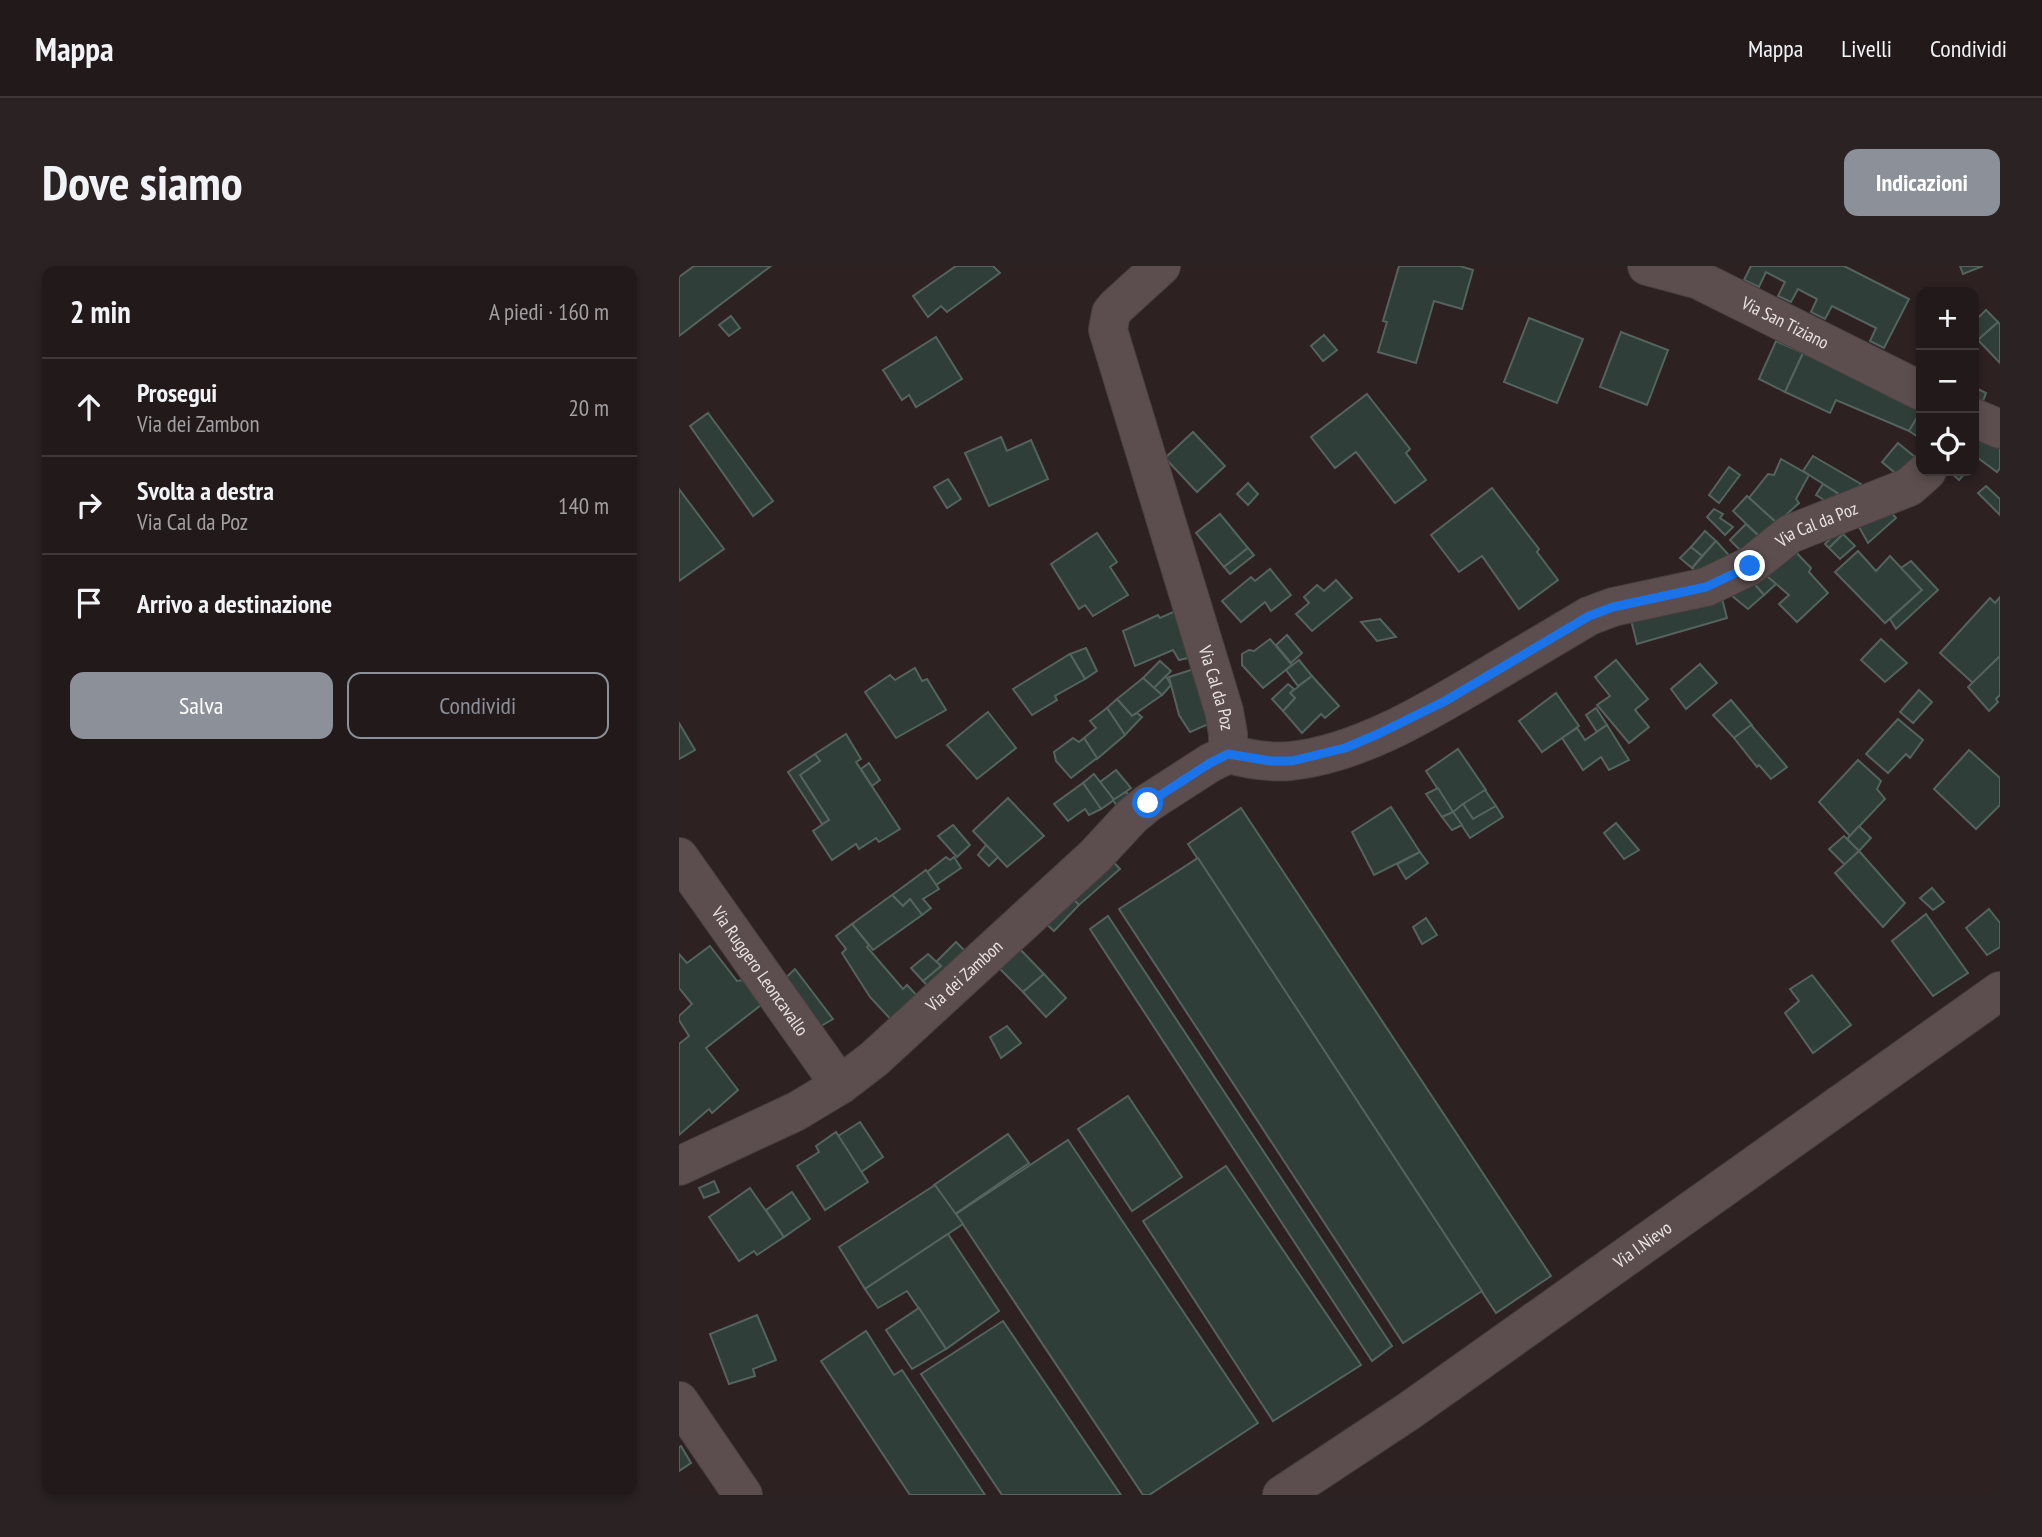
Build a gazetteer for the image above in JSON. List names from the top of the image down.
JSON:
{
  "streets": {
    "street": [
      "Via San Tiziano",
      "Via Cal da Poz",
      "Via Ruggero Leoncavallo",
      "Via dei Zambon",
      "Via I.Nievo"
    ]
  },
  "crossings": [
    ["Via Cal da Poz", "Via dei Zambon"],
    ["Via Ruggero Leoncavallo", "Via dei Zambon"]
  ],
  "page": {
    "header": "Mappa",
    "nav": ["Mappa", "Livelli", "Condividi"],
    "buttons": [
      "Indicazioni",
      ["Salva", "Condividi"]
    ],
    "title": "Dove siamo",
    "heading": ["2 min", "A piedi · 160 m"],
    "map_buttons": ["+", "−"],
    "list": [
      ["Prosegui", "Via dei Zambon", "20 m"],
      ["Svolta a destra", "Via Cal da Poz", "140 m"],
      "Arrivo a destinazione"
    ]
  }
}
